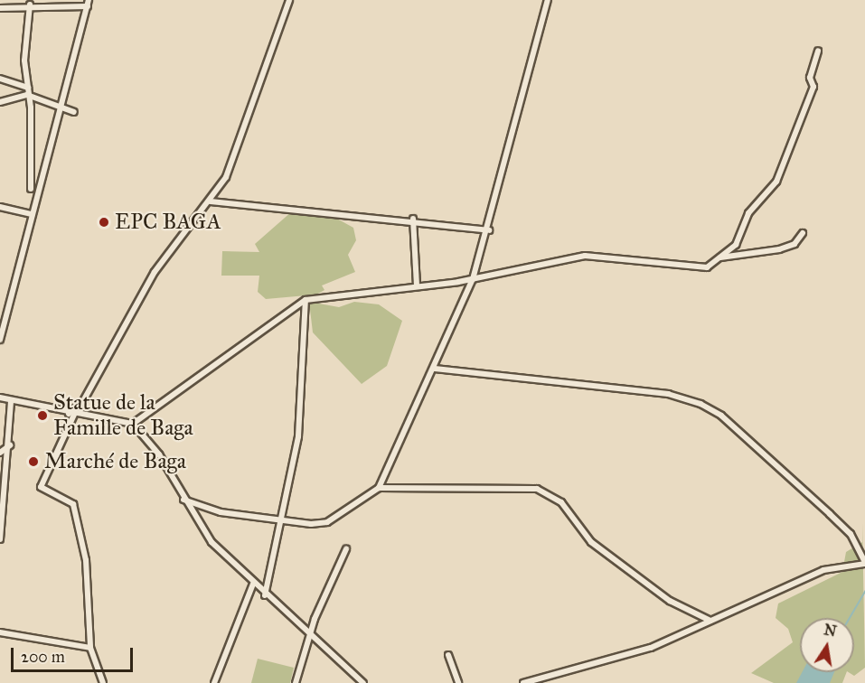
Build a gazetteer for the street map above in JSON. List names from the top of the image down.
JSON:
{
  "places": ["EPC BAGA", "Statue de la Famille de Baga", "Marché de Baga"],
  "scale_bar": "200 m",
  "north": "top"
}
